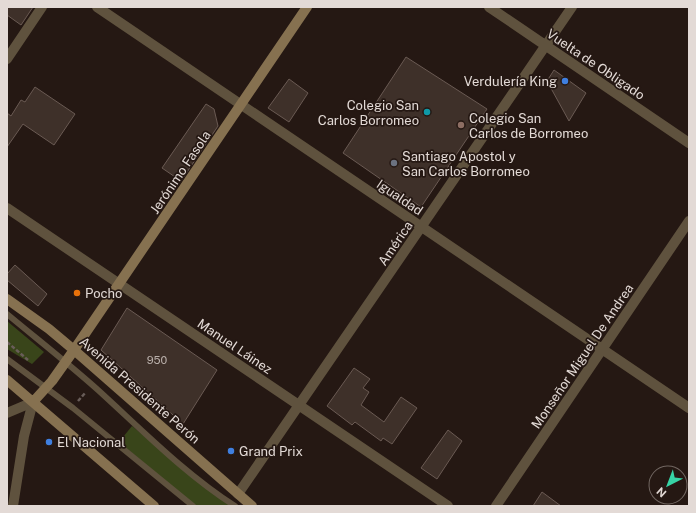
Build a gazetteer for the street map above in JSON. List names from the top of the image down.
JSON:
{
  "streets": {
    "main road": ["Jerónimo Fasola", "Avenida Presidente Perón"],
    "street": [
      "Vuelta de Obligado",
      "Igualdad",
      "América",
      "Manuel Láinez",
      "Monseñor Miguel De Andrea"
    ]
  },
  "crossings": [
    ["Vuelta de Obligado", "América"],
    ["Jerónimo Fasola", "Igualdad"],
    ["Jerónimo Fasola", "Manuel Láinez"],
    ["Jerónimo Fasola", "Avenida Presidente Perón"],
    ["Igualdad", "América"],
    ["Igualdad", "Monseñor Miguel De Andrea"],
    ["América", "Manuel Láinez"],
    ["América", "Avenida Presidente Perón"]
  ],
  "places": [
    "Verdulería King",
    "Colegio San Carlos Borromeo",
    "Colegio San Carlos de Borromeo",
    "Santiago Apostol y San Carlos Borromeo",
    "Pocho",
    "El Nacional",
    "Grand Prix"
  ],
  "house_numbers": ["950"],
  "north": "bottom left"
}
